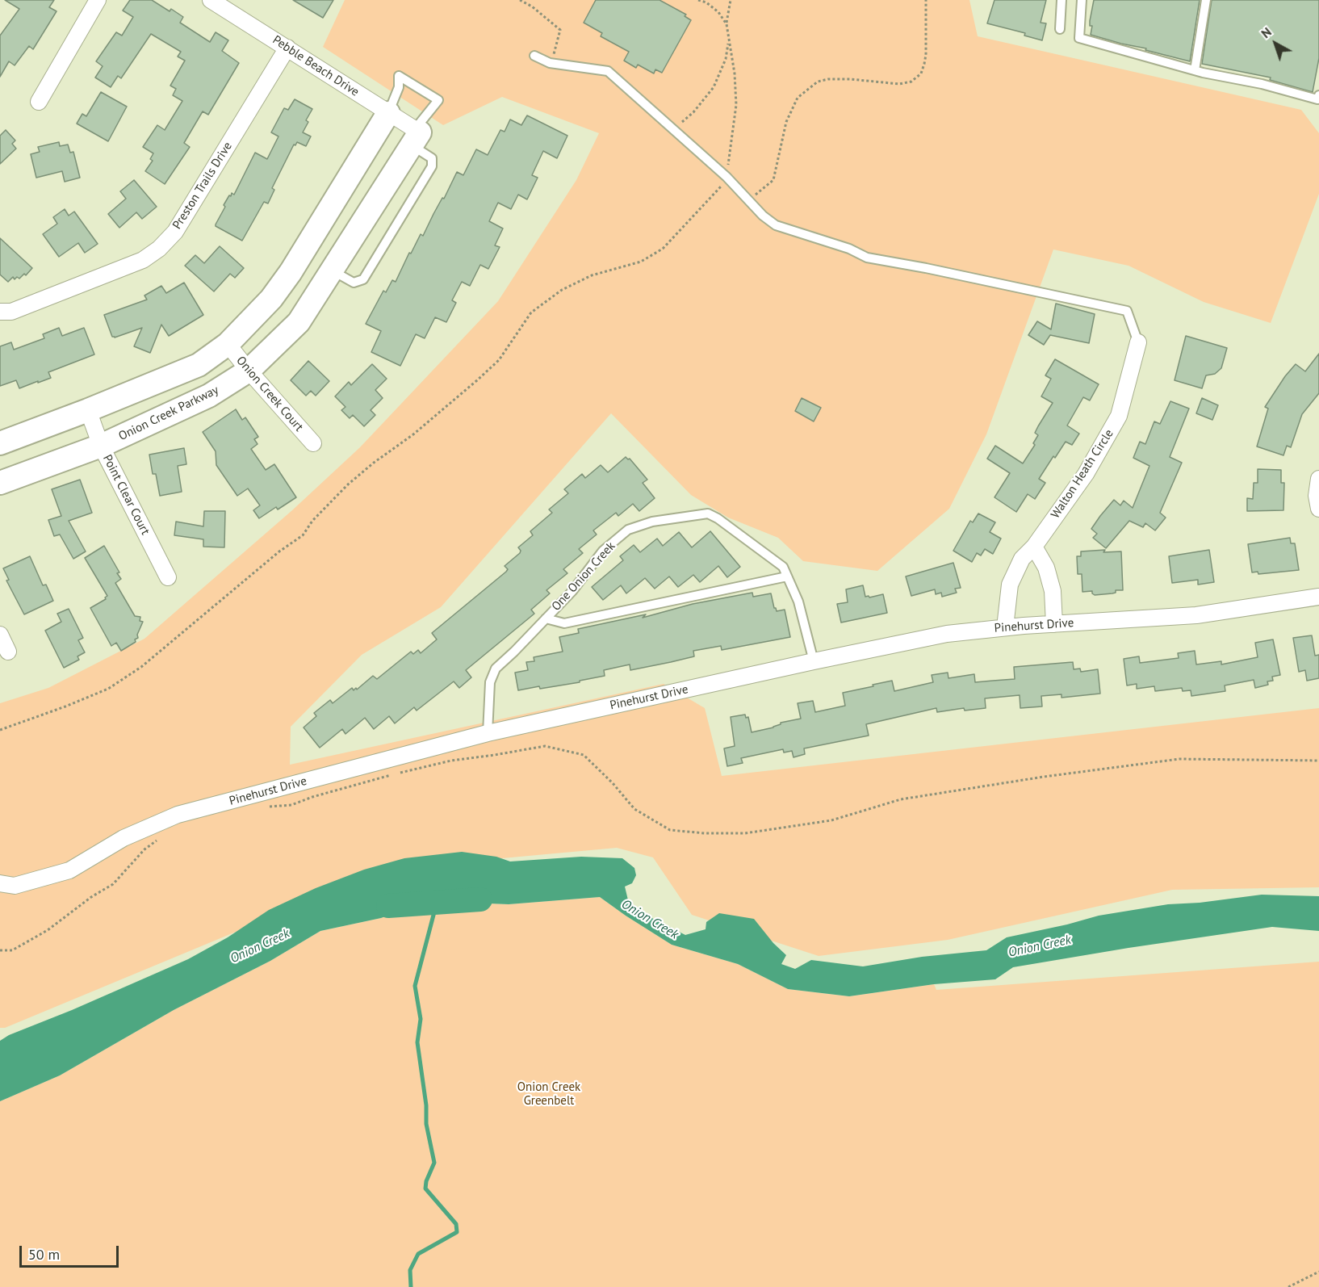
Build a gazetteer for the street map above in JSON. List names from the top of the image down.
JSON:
{
  "streets": {
    "street": [
      "Pebble Beach Drive",
      "Preston Trails Drive",
      "Onion Creek Court",
      "Onion Creek Parkway",
      "Walton Heath Circle",
      "Point Clear Court",
      "Pinehurst Drive"
    ],
    "lane": ["One Onion Creek"]
  },
  "crossings": [
    ["Pebble Beach Drive", "Preston Trails Drive"],
    ["Pebble Beach Drive", "Onion Creek Parkway"],
    ["Onion Creek Court", "Onion Creek Parkway"],
    ["Onion Creek Parkway", "Point Clear Court"],
    ["Walton Heath Circle", "Pinehurst Drive"],
    ["One Onion Creek", "Pinehurst Drive"]
  ],
  "water": ["Onion Creek"],
  "parks": ["Onion Creek Greenbelt"],
  "scale_bar": "50 m",
  "north": "top left"
}
